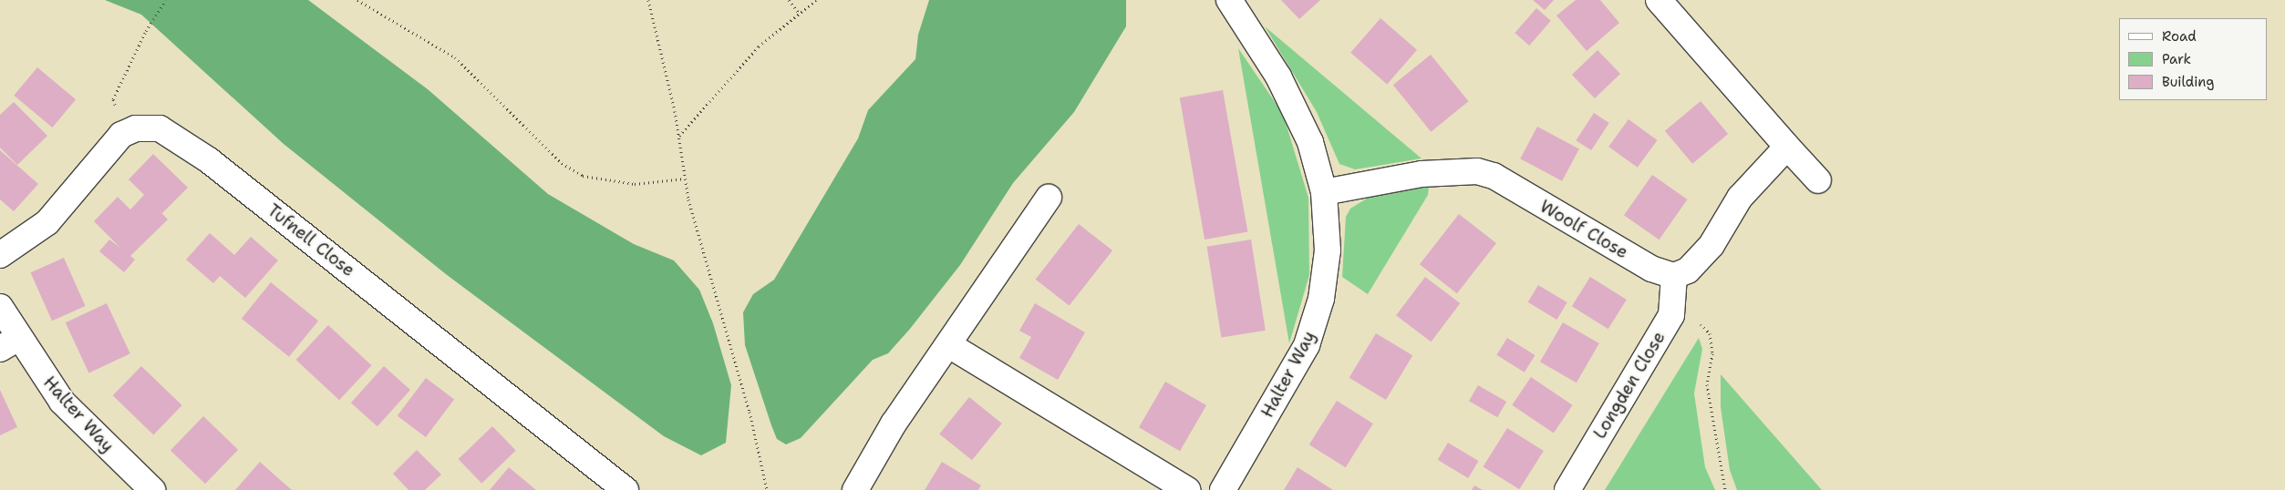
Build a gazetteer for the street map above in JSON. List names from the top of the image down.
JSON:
{
  "streets": {
    "street": [
      "Woolf Close",
      "Tufnell Close",
      "Halter Way",
      "Longden Close"
    ]
  },
  "crossings": [
    ["Woolf Close", "Halter Way"],
    ["Woolf Close", "Longden Close"]
  ],
  "legend": ["Road", "Park", "Building"]
}
